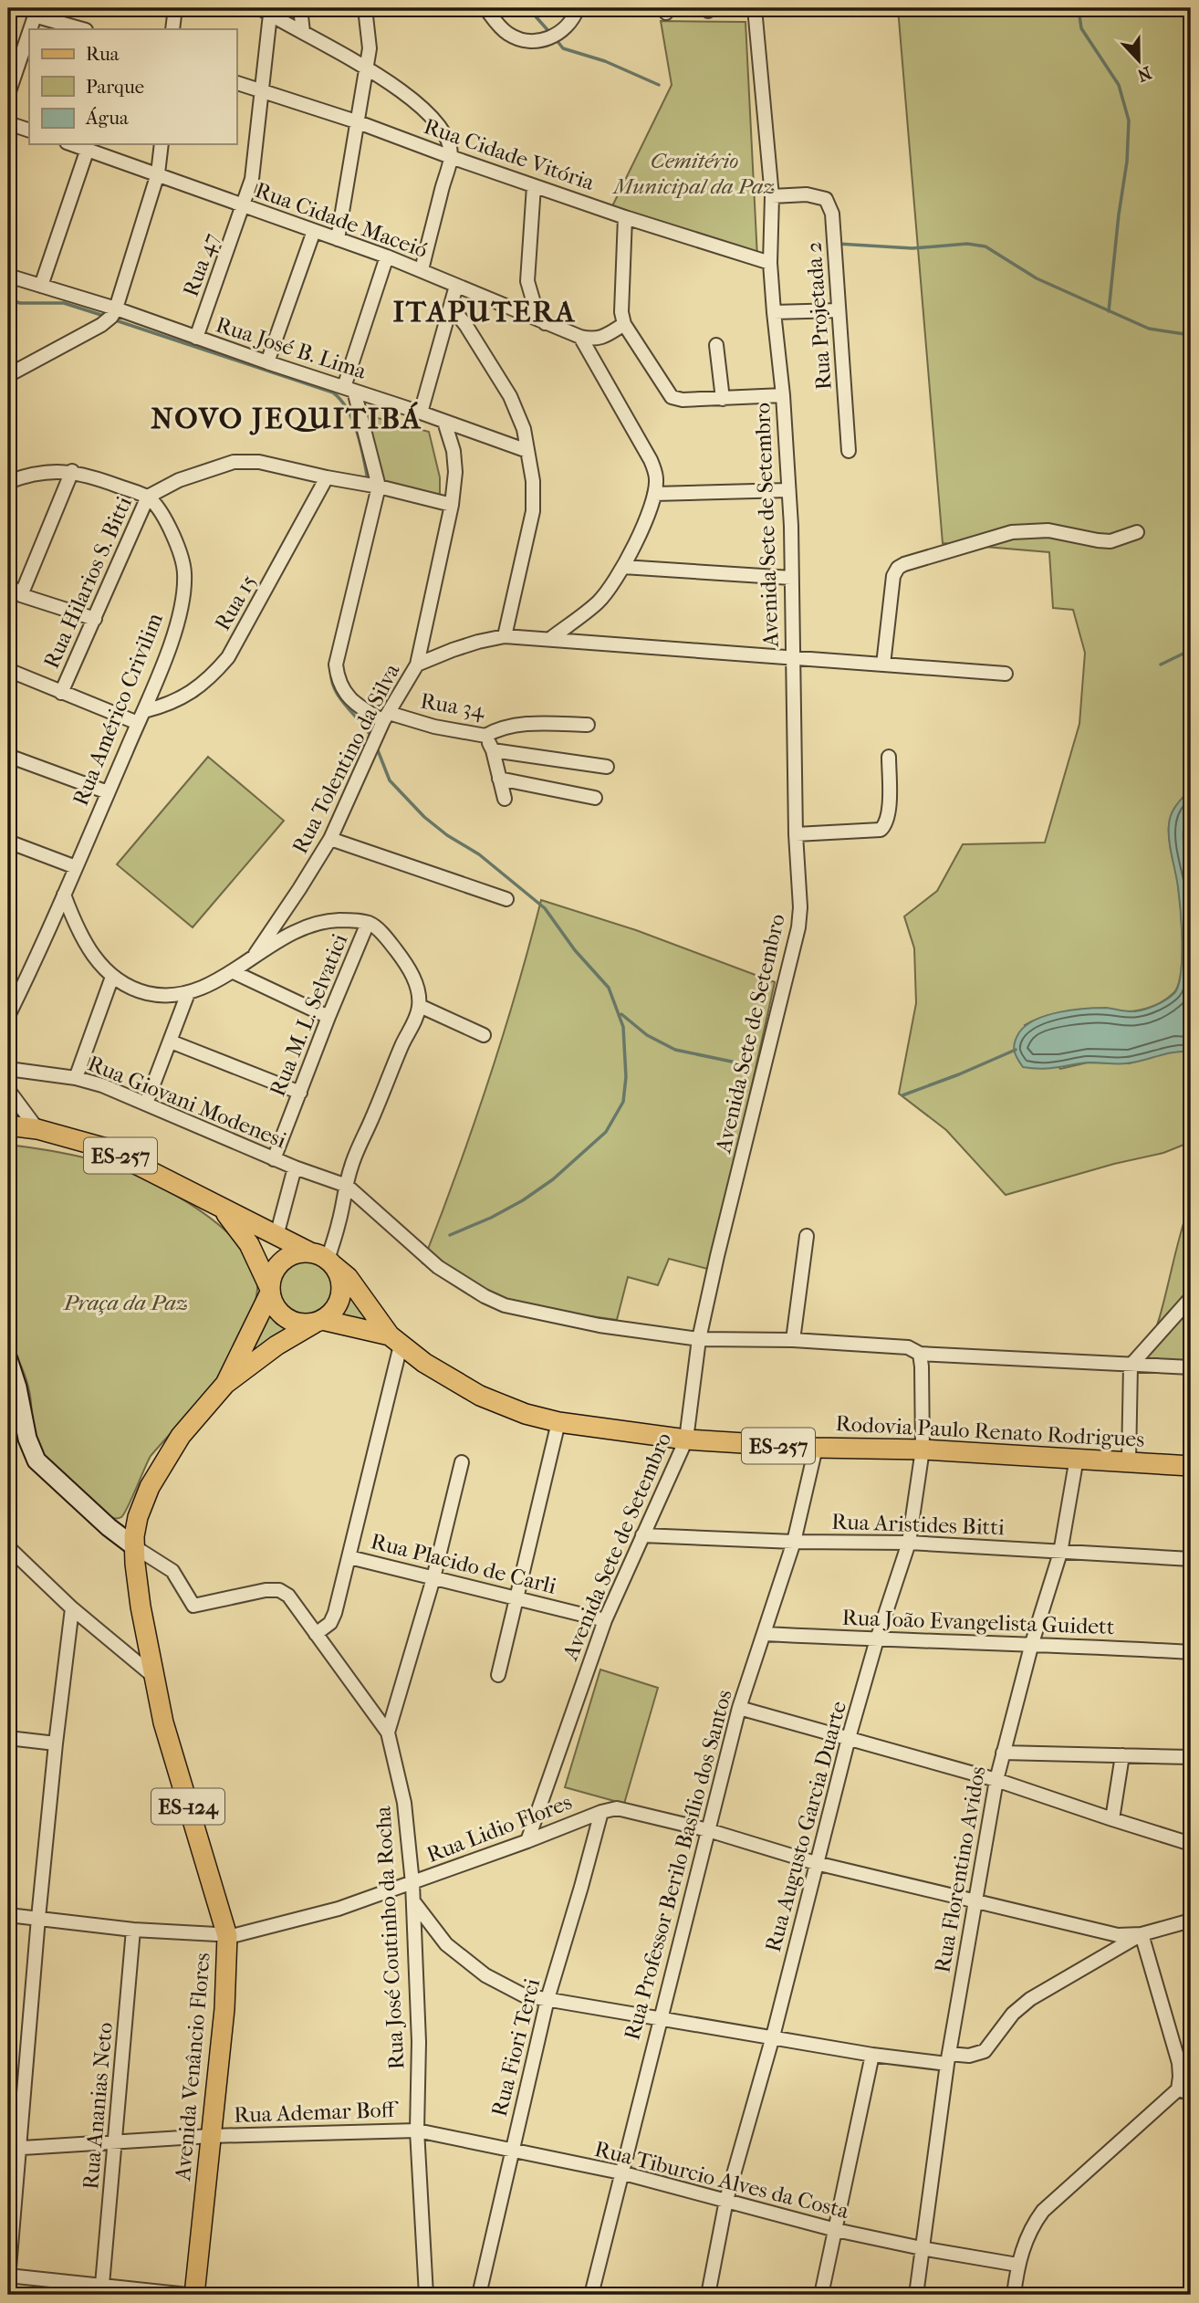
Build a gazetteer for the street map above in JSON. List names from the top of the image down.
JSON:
{
  "streets": {
    "main road": [
      "ES-257",
      "Rodovia Paulo Renato Rodrigues",
      "ES-124",
      "Avenida Venâncio Flores"
    ],
    "street": [
      "Rua Cidade Vitória",
      "Rua Cidade Maceió",
      "Rua 47",
      "Rua Projetada 2",
      "Rua José B. Lima",
      "Avenida Sete de Setembro",
      "Rua Hilarios S. Bitti",
      "Rua 15",
      "Rua 34",
      "Rua Américo Crivilim",
      "Rua Tolentino da Silva",
      "Rua M. L. Selvatici",
      "Rua Giovani Modenesi",
      "Rua Aristides Bitti",
      "Rua Placido de Carli",
      "Rua João Evangelista Guidett",
      "Rua Augusto Garcia Duarte",
      "Rua Lidio Flores",
      "Rua Professor Berilo Basílio dos Santos",
      "Rua Florentino Avidos",
      "Rua José Coutinho da Rocha",
      "Rua Fiori Terci",
      "Rua Ananias Neto",
      "Rua Ademar Boff",
      "Rua Tiburcio Alves da Costa"
    ]
  },
  "crossings": [
    ["Rua Cidade Vitória", "Rua 47"],
    ["Rua Cidade Vitória", "Avenida Sete de Setembro"],
    ["Rua Cidade Maceió", "Rua 47"],
    ["Rua 47", "Rua José B. Lima"],
    ["Rua Projetada 2", "Avenida Sete de Setembro"],
    ["Avenida Sete de Setembro", "Rua Tolentino da Silva"],
    ["Avenida Sete de Setembro", "Rodovia Paulo Renato Rodrigues"],
    ["Avenida Sete de Setembro", "Rua Aristides Bitti"],
    ["Avenida Sete de Setembro", "Rua Placido de Carli"],
    ["Avenida Sete de Setembro", "Rua Lidio Flores"],
    ["Rua Hilarios S. Bitti", "Rua 15"],
    ["Rua Hilarios S. Bitti", "Rua 34"],
    ["Rua Hilarios S. Bitti", "Rua Américo Crivilim"],
    ["Rua 15", "Rua Américo Crivilim"],
    ["Rua 34", "Rua Tolentino da Silva"],
    ["Rua M. L. Selvatici", "Rua Giovani Modenesi"],
    ["ES-257", "Rodovia Paulo Renato Rodrigues"],
    ["ES-257", "ES-124"],
    ["Rodovia Paulo Renato Rodrigues", "Rua Augusto Garcia Duarte"],
    ["Rodovia Paulo Renato Rodrigues", "Rua Professor Berilo Basílio dos Santos"],
    ["Rodovia Paulo Renato Rodrigues", "Rua Florentino Avidos"],
    ["Rua Aristides Bitti", "Rua Augusto Garcia Duarte"],
    ["Rua Aristides Bitti", "Rua Professor Berilo Basílio dos Santos"],
    ["Rua Aristides Bitti", "Rua Florentino Avidos"],
    ["Rua João Evangelista Guidett", "Rua Augusto Garcia Duarte"],
    ["Rua João Evangelista Guidett", "Rua Professor Berilo Basílio dos Santos"],
    ["Rua João Evangelista Guidett", "Rua Florentino Avidos"],
    ["ES-124", "Rua José Coutinho da Rocha"],
    ["ES-124", "Avenida Venâncio Flores"],
    ["Rua Augusto Garcia Duarte", "Rua Lidio Flores"],
    ["Rua Augusto Garcia Duarte", "Rua Tiburcio Alves da Costa"],
    ["Rua Lidio Flores", "Rua Professor Berilo Basílio dos Santos"],
    ["Rua Lidio Flores", "Rua Florentino Avidos"],
    ["Rua Lidio Flores", "Rua José Coutinho da Rocha"],
    ["Rua Lidio Flores", "Rua Fiori Terci"],
    ["Rua Lidio Flores", "Avenida Venâncio Flores"],
    ["Rua Lidio Flores", "Rua Ananias Neto"],
    ["Rua Professor Berilo Basílio dos Santos", "Rua Tiburcio Alves da Costa"],
    ["Rua Florentino Avidos", "Rua Tiburcio Alves da Costa"],
    ["Rua José Coutinho da Rocha", "Avenida Venâncio Flores"],
    ["Rua José Coutinho da Rocha", "Rua Ademar Boff"],
    ["Rua José Coutinho da Rocha", "Rua Tiburcio Alves da Costa"],
    ["Rua Fiori Terci", "Rua Tiburcio Alves da Costa"],
    ["Avenida Venâncio Flores", "Rua Ademar Boff"],
    ["Rua Ananias Neto", "Rua Ademar Boff"],
    ["Rua Ademar Boff", "Rua Tiburcio Alves da Costa"]
  ],
  "districts": ["ITAPUTERA", "NOVO JEQUITIBÁ"],
  "parks": ["Cemitério Municipal da Paz", "Praça da Paz"],
  "legend": ["Rua", "Parque", "Água"],
  "north": "bottom"
}
